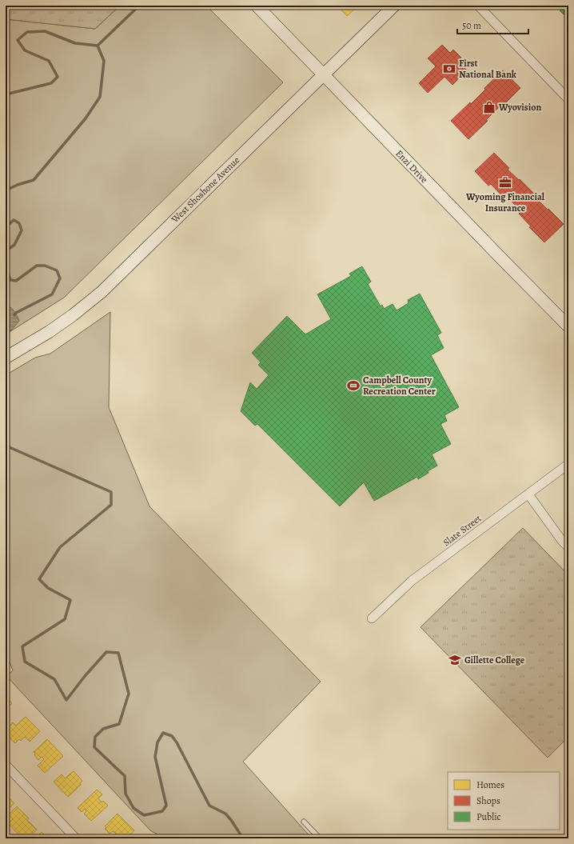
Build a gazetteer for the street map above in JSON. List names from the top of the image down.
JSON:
{
  "streets": {
    "street": ["Enzi Drive", "West Shoshone Avenue", "Slate Street"]
  },
  "crossings": [
    ["Enzi Drive", "West Shoshone Avenue"]
  ],
  "places": {
    "bank": ["First National Bank"],
    "shop": ["Wyovision"],
    "office": ["Wyoming Financial Insurance"],
    "sports": ["Campbell County Recreation Center"],
    "school or university": ["Gillette College"]
  },
  "legend": ["Homes", "Shops", "Public"],
  "scale_bar": "50 m"
}
